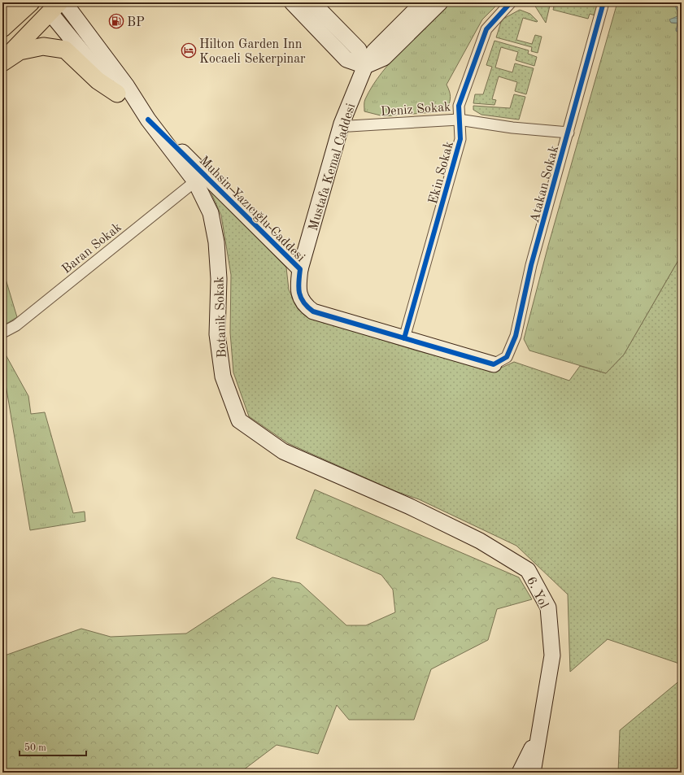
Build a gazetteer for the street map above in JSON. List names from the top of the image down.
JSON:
{
  "streets": {
    "main road": [
      "Mustafa Kemal Caddesi",
      "Muhsin Yazıcığlu Caddesi",
      "Botanik Sokak",
      "6. Yol"
    ],
    "street": [
      "Deniz Sokak",
      "Ekin Sokak",
      "Atakan Sokak",
      "Baran Sokak"
    ]
  },
  "crossings": [
    ["Deniz Sokak", "Mustafa Kemal Caddesi"],
    ["Deniz Sokak", "Ekin Sokak"],
    ["Deniz Sokak", "Atakan Sokak"],
    ["Mustafa Kemal Caddesi", "Muhsin Yazıcığlu Caddesi"],
    ["Ekin Sokak", "Muhsin Yazıcığlu Caddesi"],
    ["Atakan Sokak", "Muhsin Yazıcığlu Caddesi"],
    ["Muhsin Yazıcığlu Caddesi", "Botanik Sokak"],
    ["Baran Sokak", "Botanik Sokak"],
    ["Botanik Sokak", "6. Yol"]
  ],
  "places": {
    "fuel station": ["BP"],
    "hotel": ["Hilton Garden Inn Kocaeli Sekerpinar"]
  },
  "scale_bar": "50 m"
}
